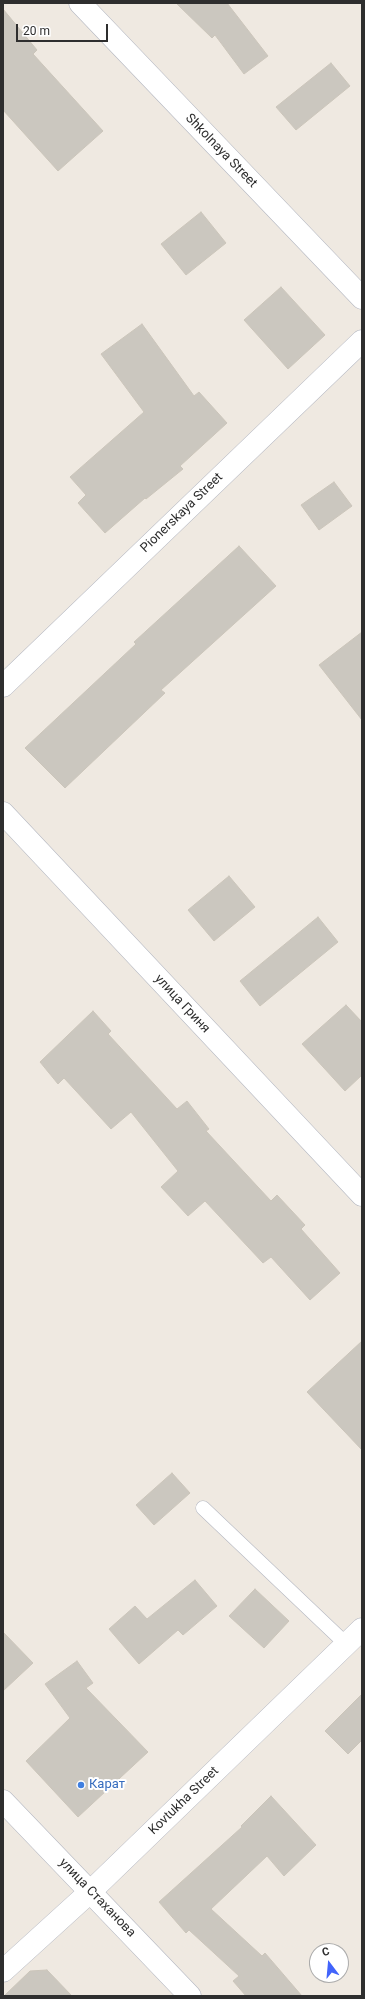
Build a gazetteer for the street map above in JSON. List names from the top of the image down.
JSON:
{
  "streets": {
    "street": [
      "Shkolnaya Street",
      "Pionerskaya Street",
      "улица Гриня",
      "Kovtukha Street",
      "улица Стаханова"
    ]
  },
  "crossings": [
    ["Kovtukha Street", "улица Стаханова"]
  ],
  "places": ["Карат"],
  "scale_bar": "20 m",
  "north": "top"
}
